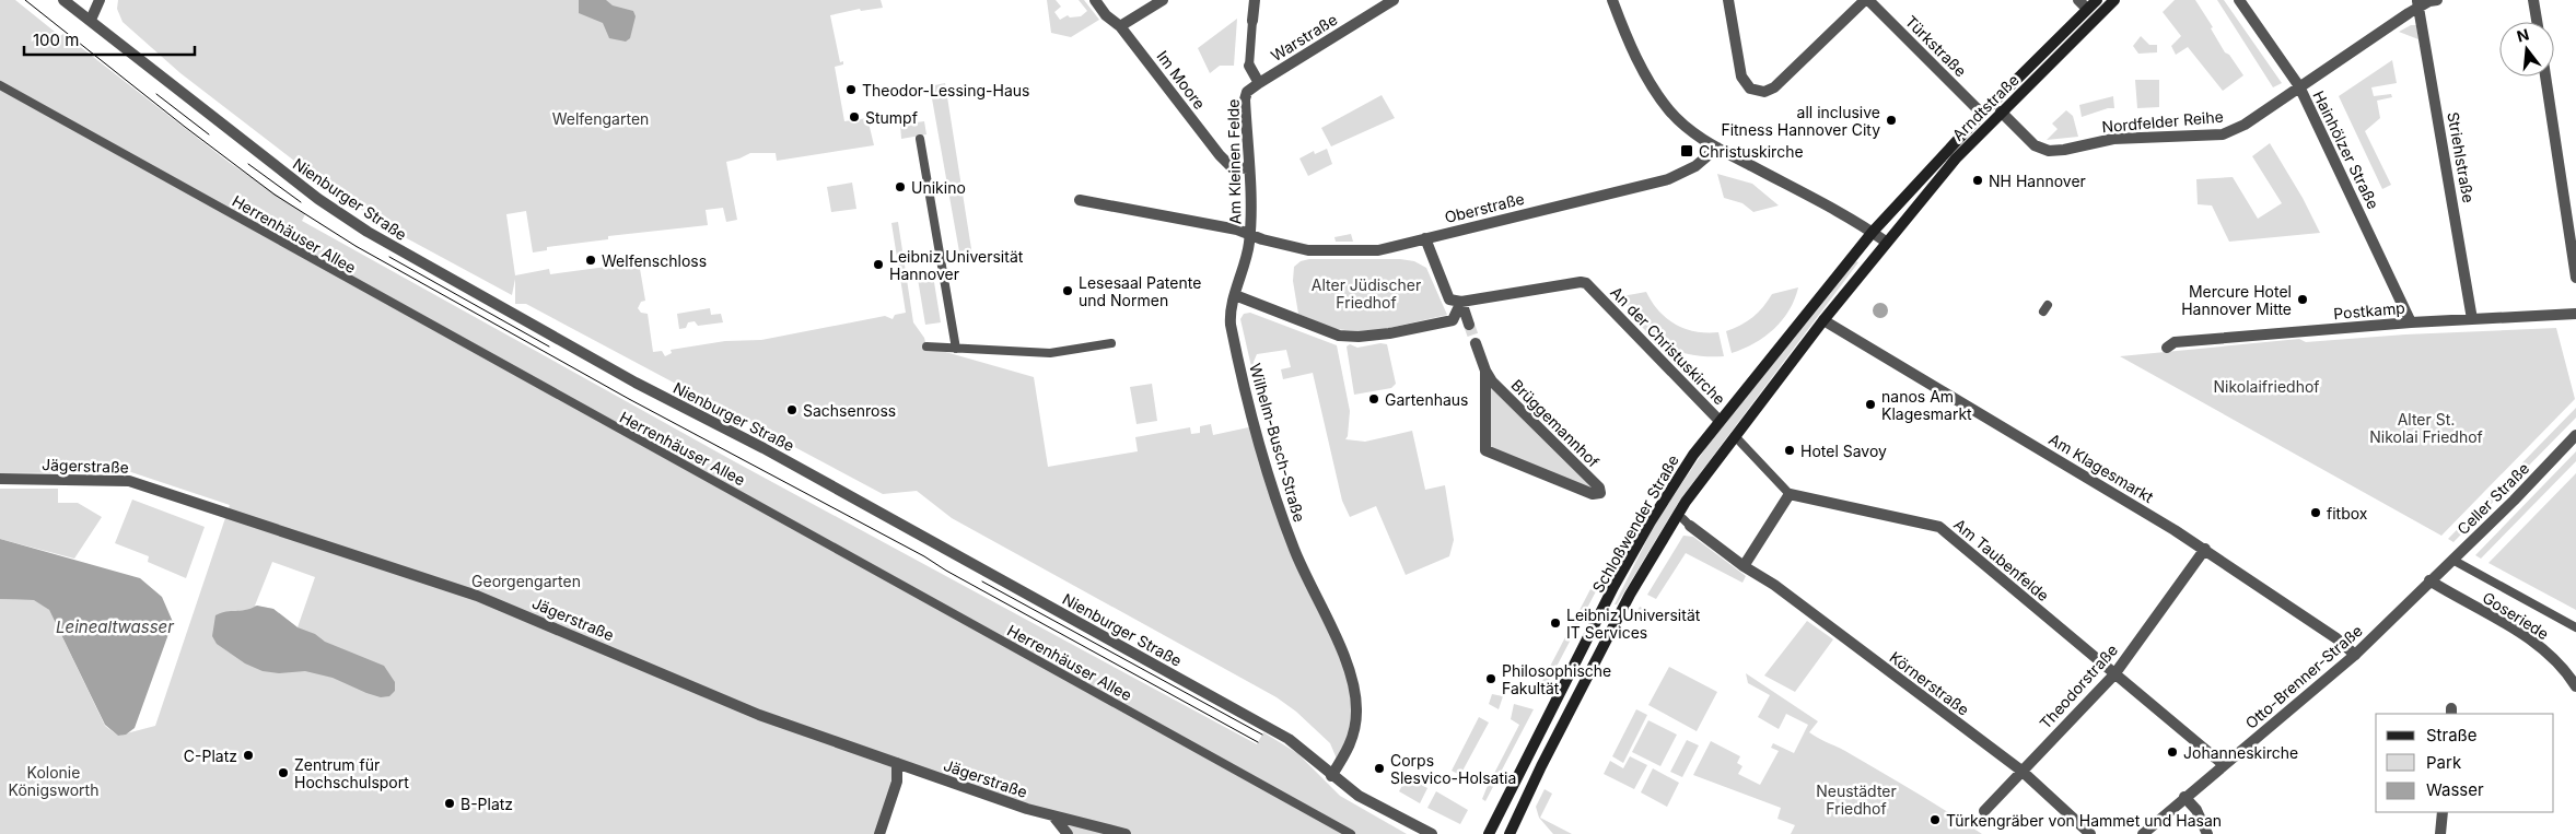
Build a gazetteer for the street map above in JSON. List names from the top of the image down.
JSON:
{
  "streets": {
    "main road": ["Arndtstraße", "Schloßwender Straße"],
    "street": [
      "Warstraße",
      "Türkstraße",
      "Im Moore",
      "Nordfelder Reihe",
      "Hainhölzer Straße",
      "Striehlstraße",
      "Am Kleinen Felde",
      "Nienburger Straße",
      "Oberstraße",
      "Herrenhäuser Allee",
      "Postkamp",
      "An der Christuskirche",
      "Brüggemannhof",
      "Wilhelm-Busch-Straße",
      "Jägerstraße",
      "Am Klagesmarkt",
      "Celler Straße",
      "Am Taubenfelde",
      "Goseriede",
      "Otto-Brenner-Straße",
      "Körnerstraße",
      "Theodorstraße"
    ]
  },
  "crossings": [
    ["Warstraße", "Am Kleinen Felde"],
    ["Türkstraße", "Arndtstraße"],
    ["Im Moore", "Am Kleinen Felde"],
    ["Arndtstraße", "Nordfelder Reihe"],
    ["Arndtstraße", "Schloßwender Straße"],
    ["Nordfelder Reihe", "Hainhölzer Straße"],
    ["Nordfelder Reihe", "Striehlstraße"],
    ["Hainhölzer Straße", "Postkamp"],
    ["Striehlstraße", "Postkamp"],
    ["Am Kleinen Felde", "Oberstraße"],
    ["Am Kleinen Felde", "Wilhelm-Busch-Straße"],
    ["Nienburger Straße", "Wilhelm-Busch-Straße"],
    ["Oberstraße", "Wilhelm-Busch-Straße"],
    ["An der Christuskirche", "Schloßwender Straße"],
    ["Am Klagesmarkt", "Schloßwender Straße"],
    ["Am Klagesmarkt", "Otto-Brenner-Straße"],
    ["Am Klagesmarkt", "Theodorstraße"],
    ["Celler Straße", "Goseriede"],
    ["Celler Straße", "Otto-Brenner-Straße"],
    ["Am Taubenfelde", "Otto-Brenner-Straße"],
    ["Am Taubenfelde", "Theodorstraße"],
    ["Goseriede", "Otto-Brenner-Straße"],
    ["Körnerstraße", "Theodorstraße"]
  ],
  "water": ["Leinealtwasser"],
  "parks": [
    "Welfengarten",
    "Alter Jüdischer Friedhof",
    "Nikolaifriedhof",
    "Alter St. Nikolai Friedhof",
    "Georgengarten",
    "Kolonie Königsworth",
    "Neustädter Friedhof"
  ],
  "places": {
    "other": [
      "Theodor-Lessing-Haus",
      "Stumpf",
      "all inclusive Fitness Hannover City",
      "NH Hannover",
      "Unikino",
      "Welfenschloss",
      "Leibniz Universität Hannover",
      "Lesesaal Patente und Normen",
      "Mercure Hotel Hannover Mitte",
      "Gartenhaus",
      "nanos Am Klagesmarkt",
      "Sachsenross",
      "Hotel Savoy",
      "fitbox",
      "Leibniz Universität IT Services",
      "Philosophische Fakultät",
      "Johanneskirche",
      "C-Platz",
      "Corps Slesvico-Holsatia",
      "Zentrum für Hochschulsport",
      "B-Platz",
      "Türkengräber von Hammet und Hasan"
    ],
    "transit": ["Christuskirche"]
  },
  "legend": ["Straße", "Park", "Wasser"],
  "scale_bar": "100 m",
  "north": "top"
}
